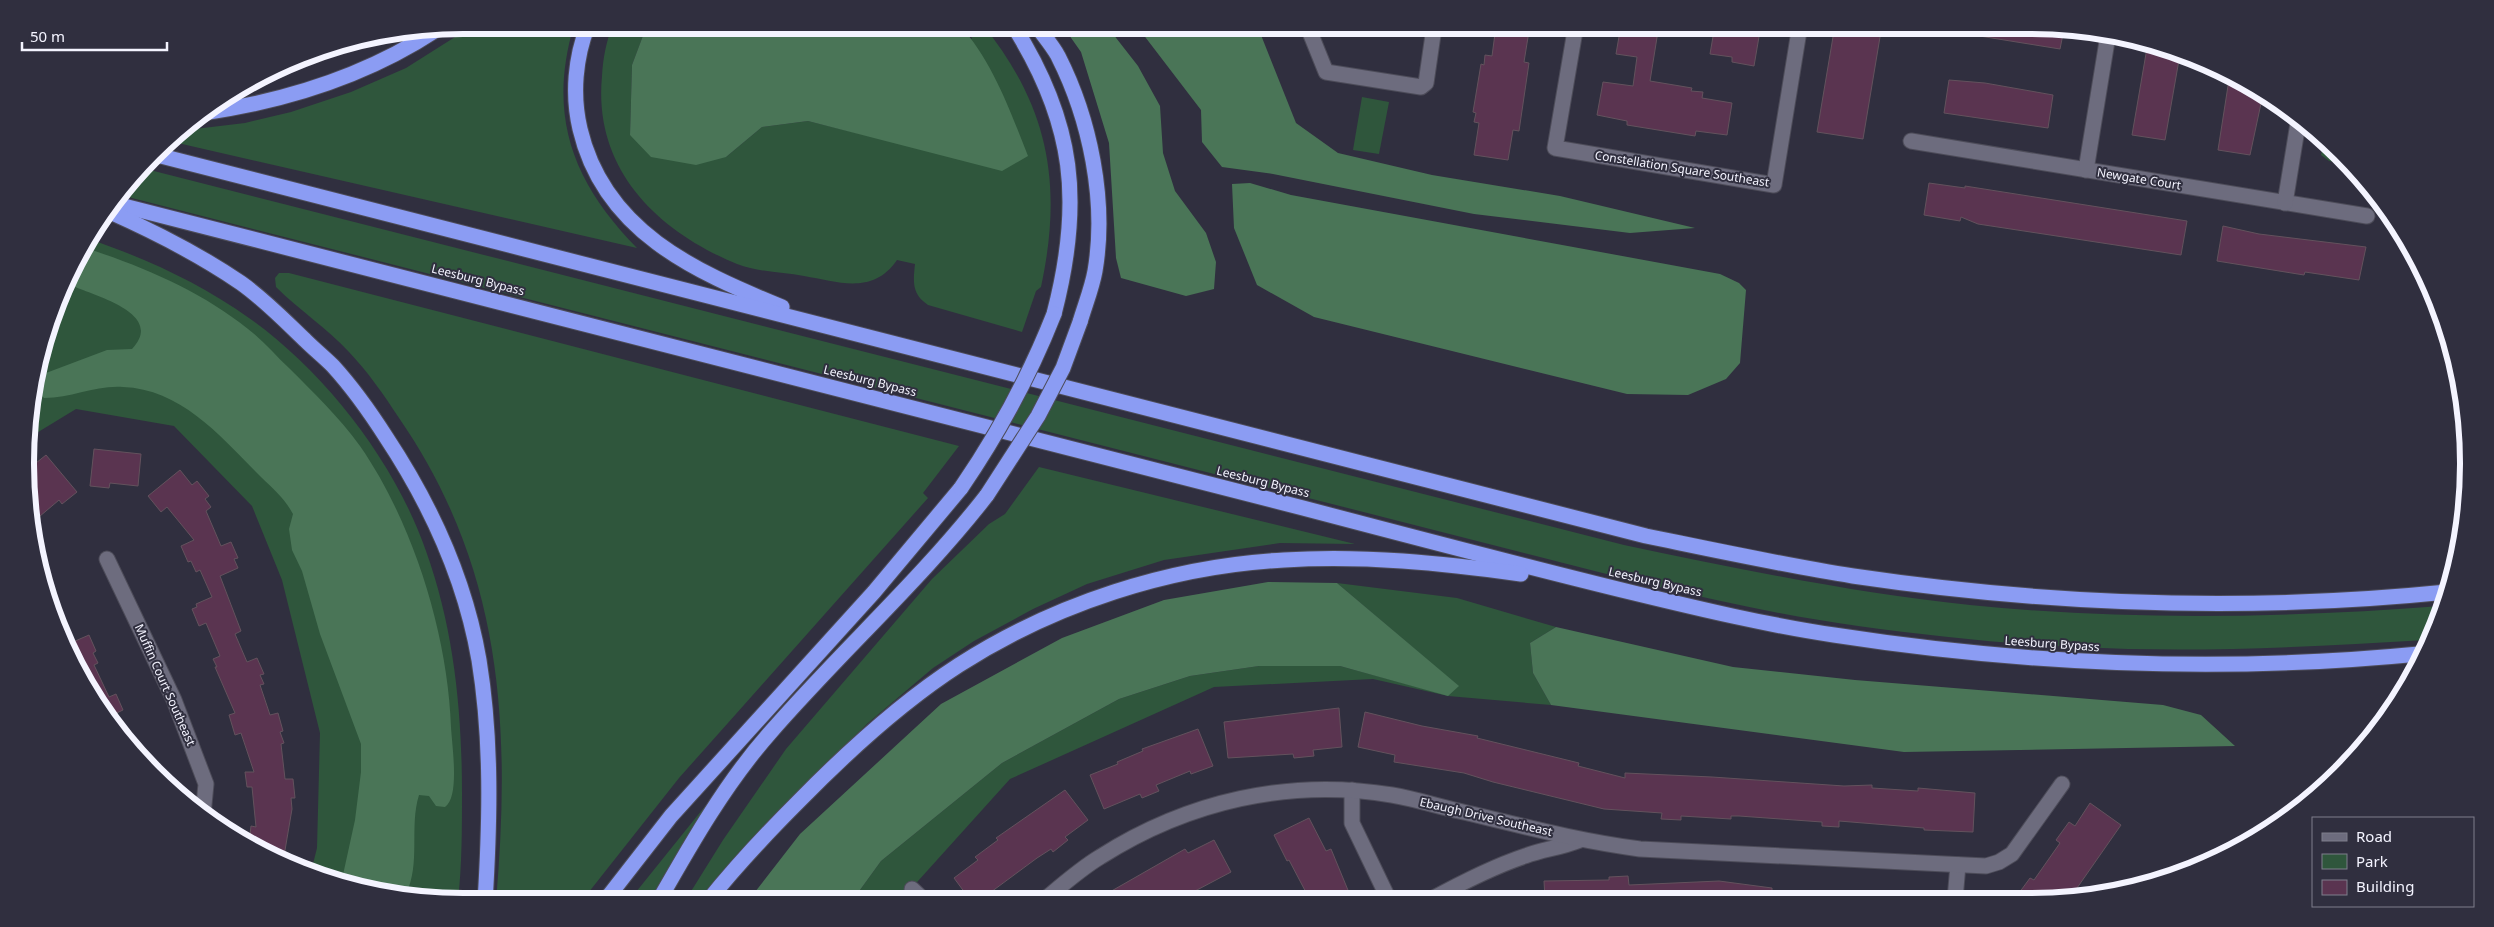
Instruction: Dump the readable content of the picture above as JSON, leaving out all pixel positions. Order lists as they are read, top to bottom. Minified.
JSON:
{"streets":{"highway":["Leesburg Bypass"],"street":["Constellation Square Southeast","Newgate Court","Muffin Court Southeast","Ebaugh Drive Southeast"]},"legend":["Road","Park","Building"],"scale_bar":"50 m"}
